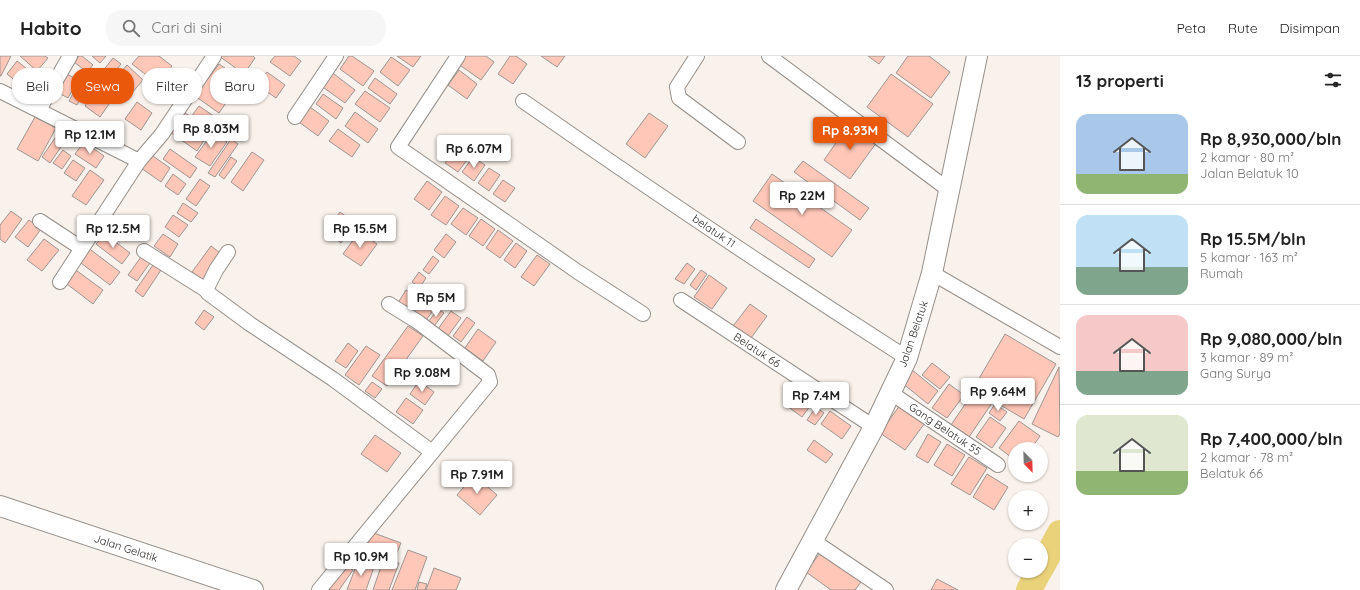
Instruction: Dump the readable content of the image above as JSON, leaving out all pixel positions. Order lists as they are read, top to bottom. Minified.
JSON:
{"streets":{"street":["belatuk 11","Jalan Belatuk","Belatuk 66","Gang Belatuk 55","Jalan Gelatik"]},"crossings":[["belatuk 11","Jalan Belatuk"],["Jalan Belatuk","Belatuk 66"],["Jalan Belatuk","Gang Belatuk 55"]],"north":"bottom right","page":{"header":"Habito","search":"Cari di sini","nav":["Peta","Rute","Disimpan"],"heading":"13 properti","chip":["Beli","Sewa","Filter","Baru"],"list":[{"name":"Rp 8,930,000/bln","note":"2 kamar · 80 m² · Jalan Belatuk 10"},{"name":"Rp 15.5M/bln","note":"5 kamar · 163 m² · Rumah"},{"name":"Rp 9,080,000/bln","note":"3 kamar · 89 m² · Gang Surya"},{"name":"Rp 7,400,000/bln","note":"2 kamar · 78 m² · Belatuk 66"}],"price":["Rp 8.03M","Rp 8.93M","Rp 12.1M","Rp 6.07M","Rp 22M","Rp 12.5M","Rp 15.5M","Rp 5M","Rp 9.08M","Rp 9.64M","Rp 7.4M","Rp 7.91M","Rp 10.9M"],"map_buttons":["+","−"]}}
